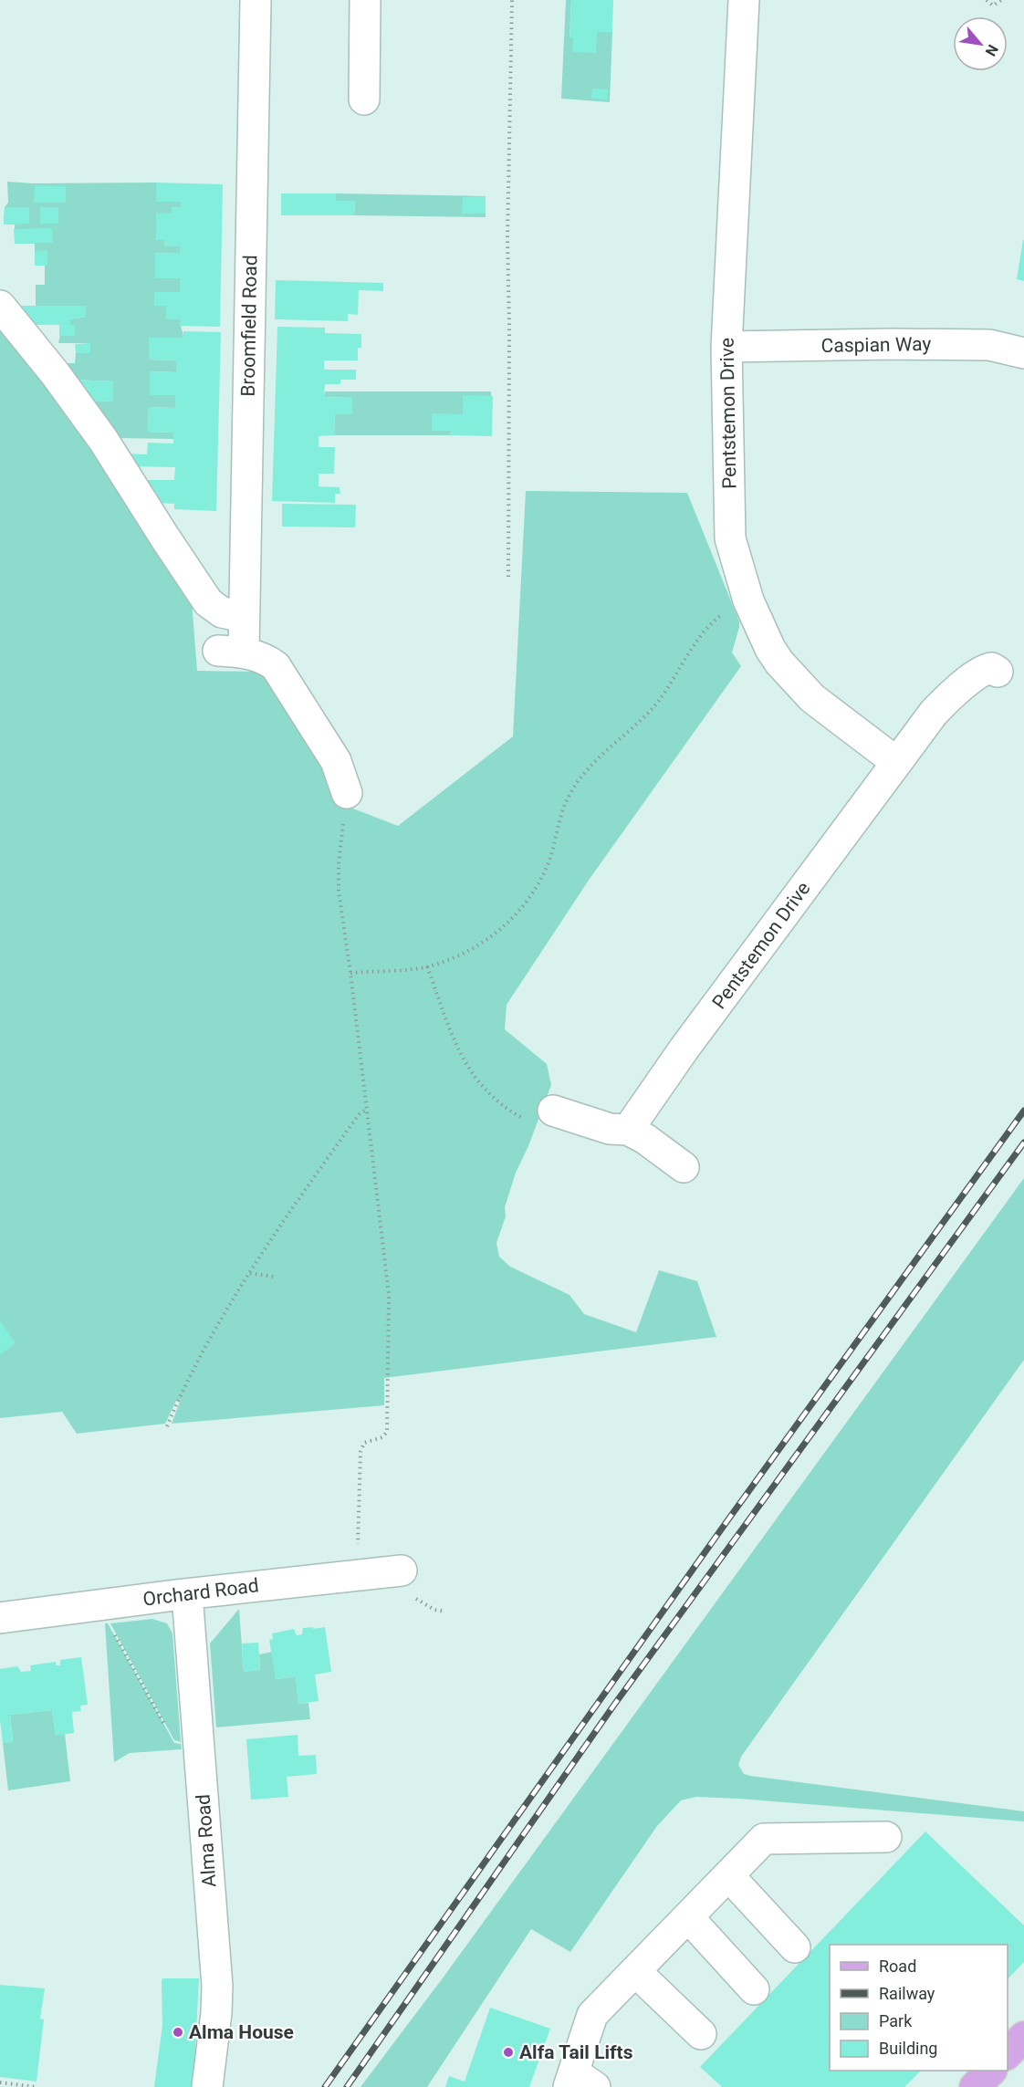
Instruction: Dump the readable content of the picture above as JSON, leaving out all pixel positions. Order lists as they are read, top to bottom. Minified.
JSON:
{"streets":{"street":["Broomfield Road","Caspian Way","Pentstemon Drive","Orchard Road","Alma Road"]},"crossings":[["Caspian Way","Pentstemon Drive"],["Orchard Road","Alma Road"]],"places":["Alma House","Alfa Tail Lifts"],"legend":["Road","Railway","Park","Building"],"north":"bottom right"}
